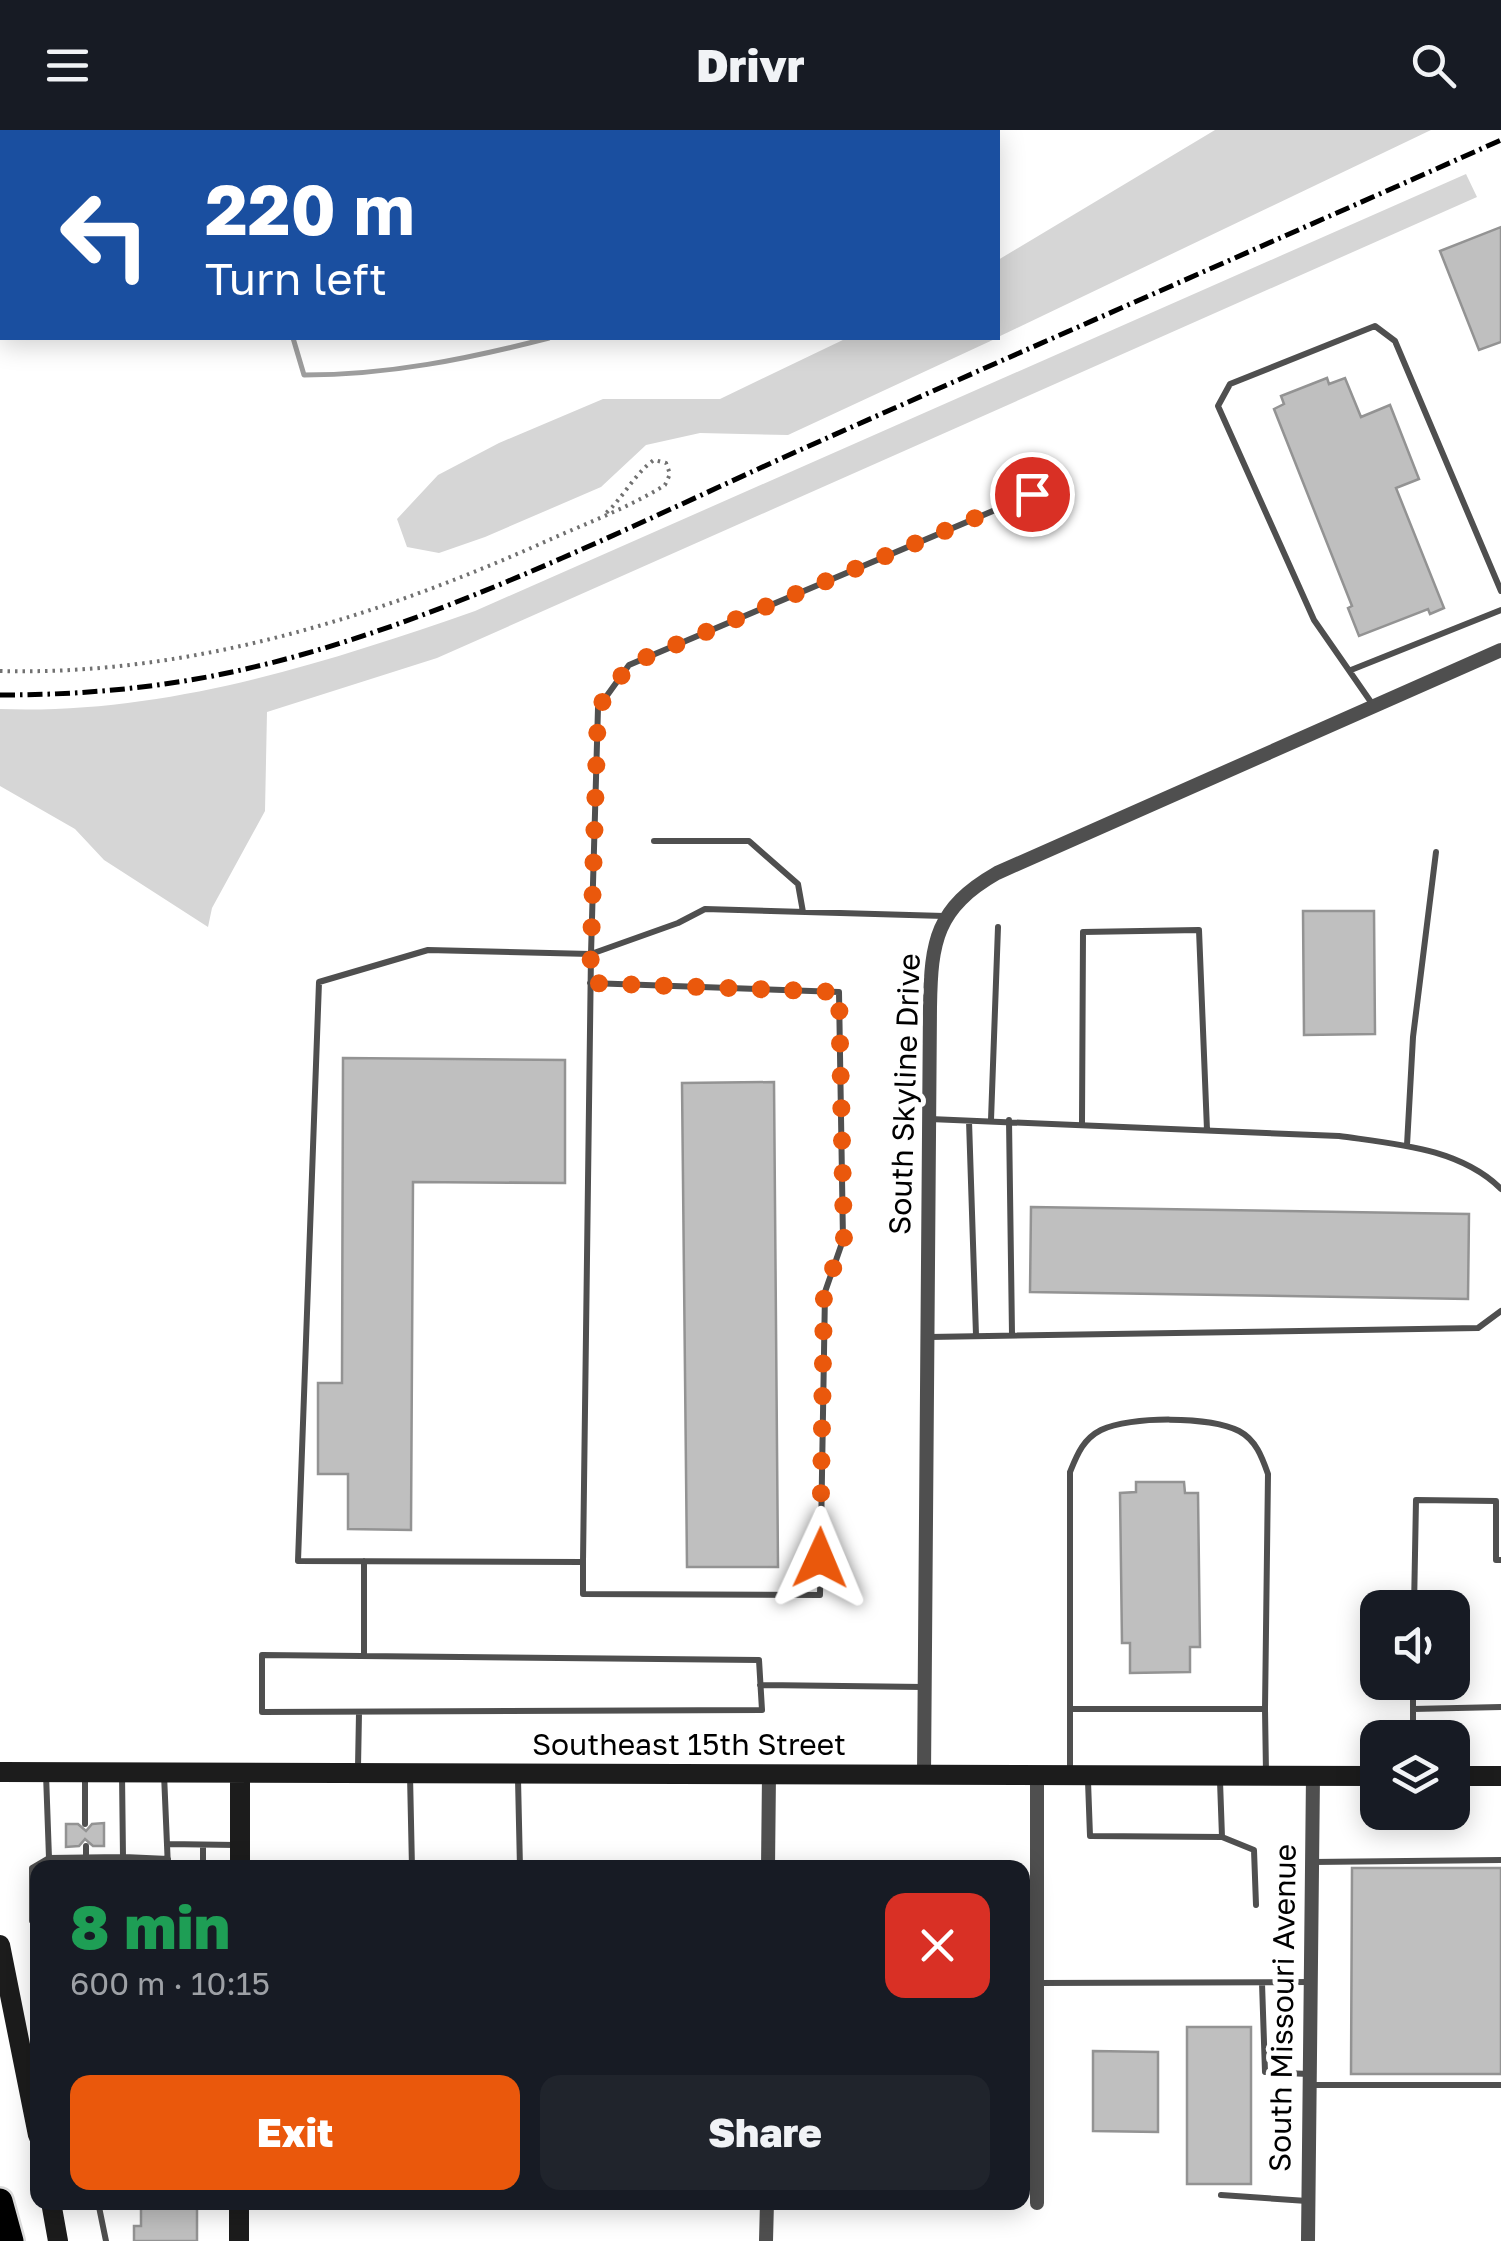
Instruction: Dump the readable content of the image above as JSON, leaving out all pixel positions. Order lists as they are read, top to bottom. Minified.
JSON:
{"streets":{"main road":["Southeast 15th Street"],"street":["South Skyline Drive","South Missouri Avenue"]},"crossings":[["South Skyline Drive","Southeast 15th Street"],["Southeast 15th Street","South Missouri Avenue"]],"page":{"header":"Drivr","turn":["220 m","Turn left"],"heading":["8 min","600 m · 10:15"],"buttons":["Exit","Share"]}}
